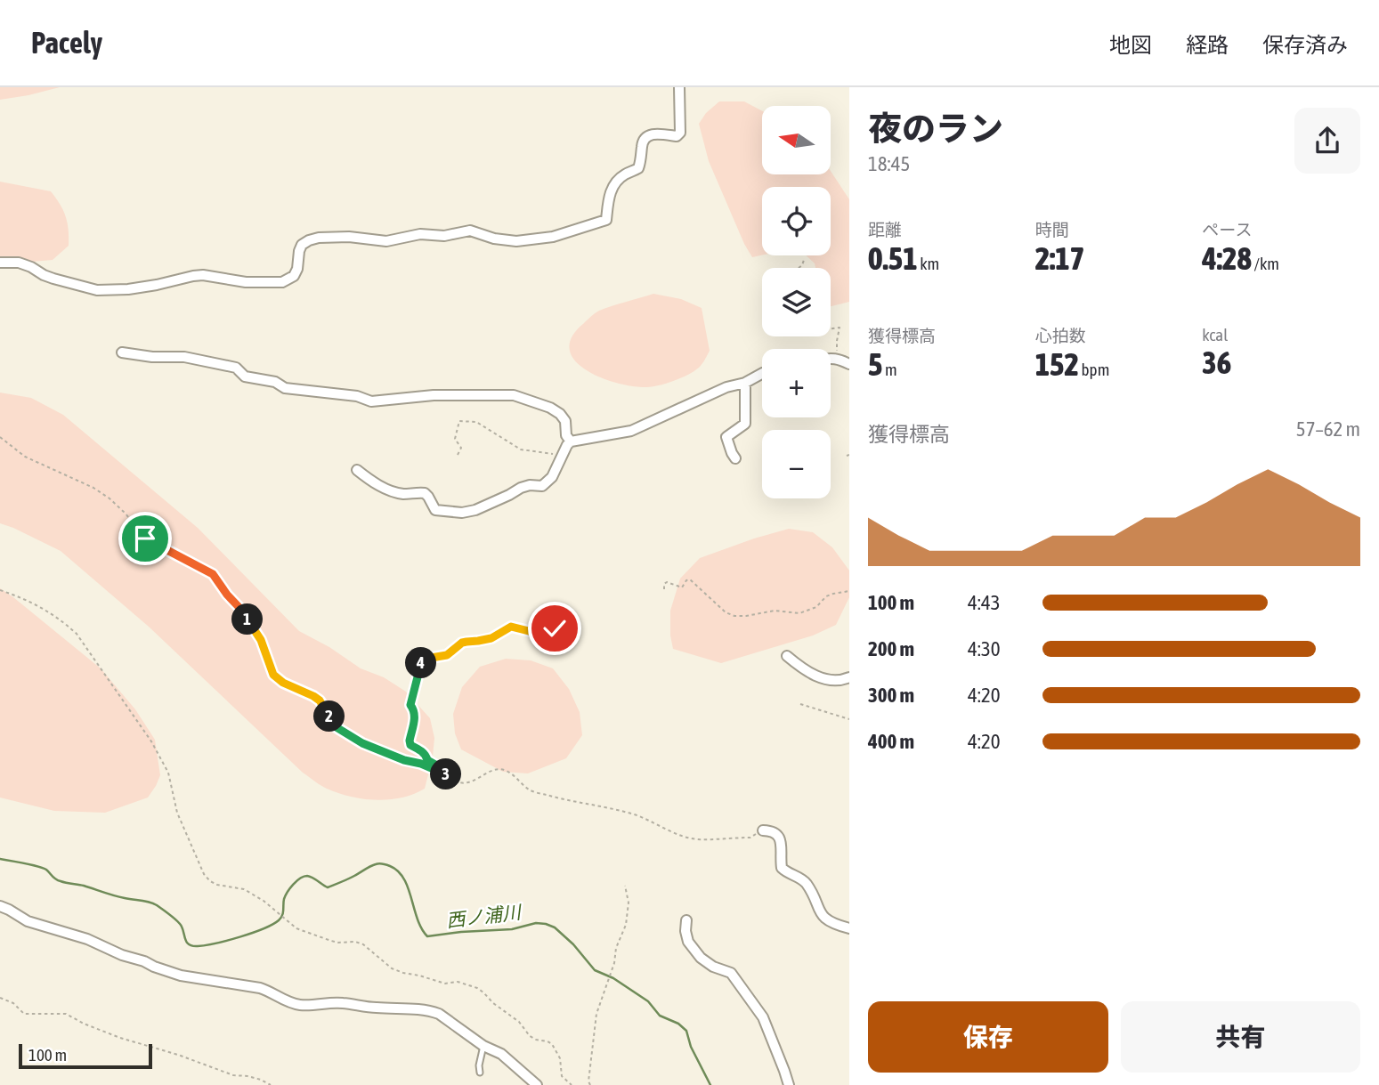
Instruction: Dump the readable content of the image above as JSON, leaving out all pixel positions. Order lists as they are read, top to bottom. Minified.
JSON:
{"water":["西ノ浦川"],"scale_bar":"100 m","north":"left","page":{"header":"Pacely","nav":["地図","経路","保存済み"],"heading":["夜のラン","18:45"],"map_buttons":["+","−"],"stats":[["距離","0.51 km"],["時間","2:17"],["ペース","4:28 /km"],["獲得標高","5 m"],["心拍数","152 bpm"],["kcal","36"]],"chart":["獲得標高","57–62 m"],"list":[{"name":"100 m","note":"4:43"},{"name":"200 m","note":"4:30"},{"name":"300 m","note":"4:20"},{"name":"400 m","note":"4:20"}],"pins":["1","4","2","3"],"buttons":["保存","共有"],"scale":"100 m"}}
